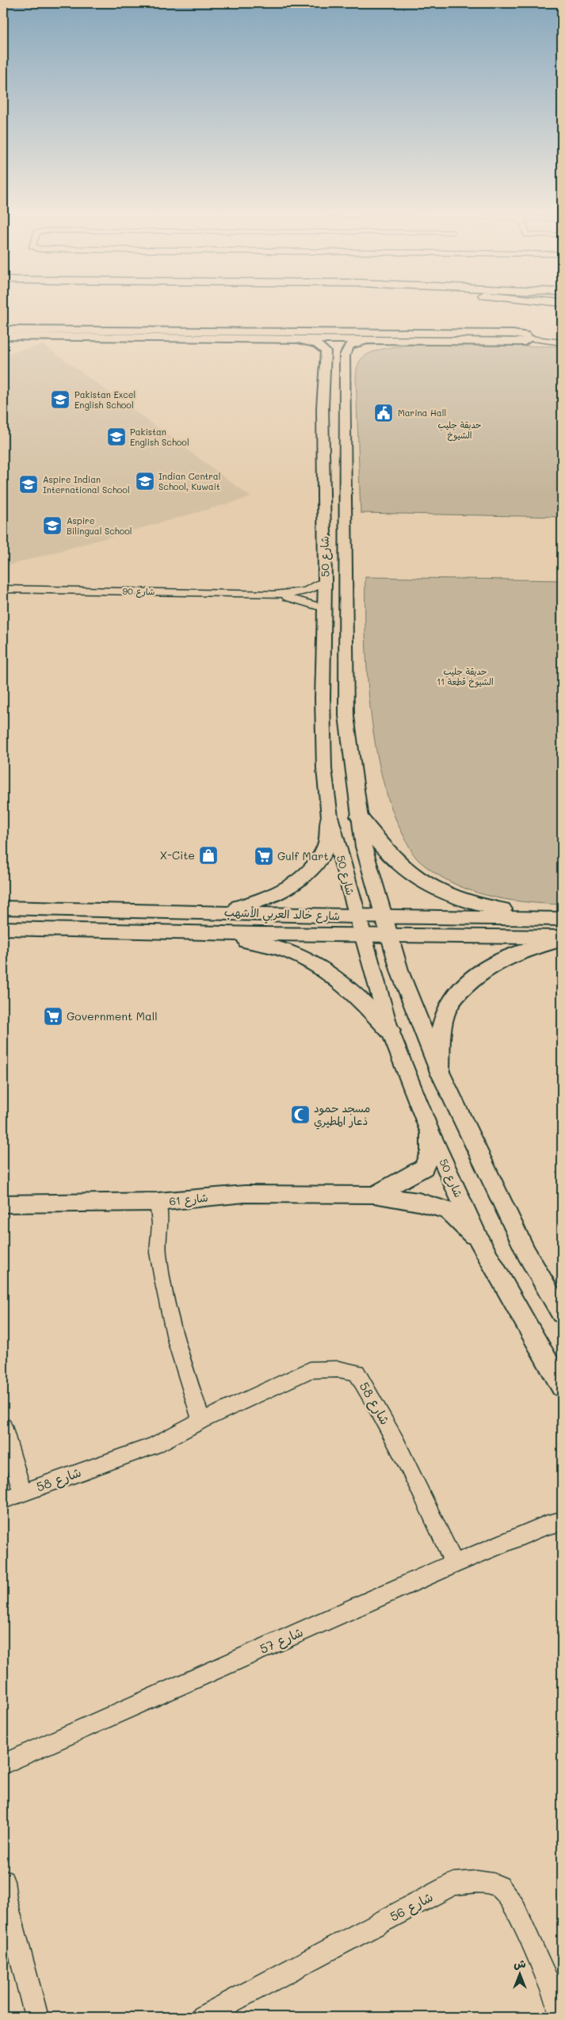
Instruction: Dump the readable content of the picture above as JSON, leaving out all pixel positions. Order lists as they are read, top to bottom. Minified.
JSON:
{"streets":{"main road":["شارع خالد العربي الأشهب"],"street":["شارع 50","شارع 90","شارع 61","شارع 58","شارع 57","شارع 56"]},"crossings":[["شارع 50","شارع 90"],["شارع 50","شارع خالد العربي الأشهب"],["شارع 50","شارع 61"],["شارع 58","شارع 57"]],"parks":["حديقة جليب الشيوخ","حديقة جليب الشيوخ قطعة 11"],"places":{"school or university":["Pakistan Excel English School","Pakistan English School","Indian Central School, Kuwait","Aspire Indian International School","Aspire Bilingual School"],"public building":["Marina Hall"],"shop":["X-Cite"],"supermarket":["Gulf Mart","Government Mall"],"mosque":["مسجد حمود ذعار المطيري"]},"north":"top"}
